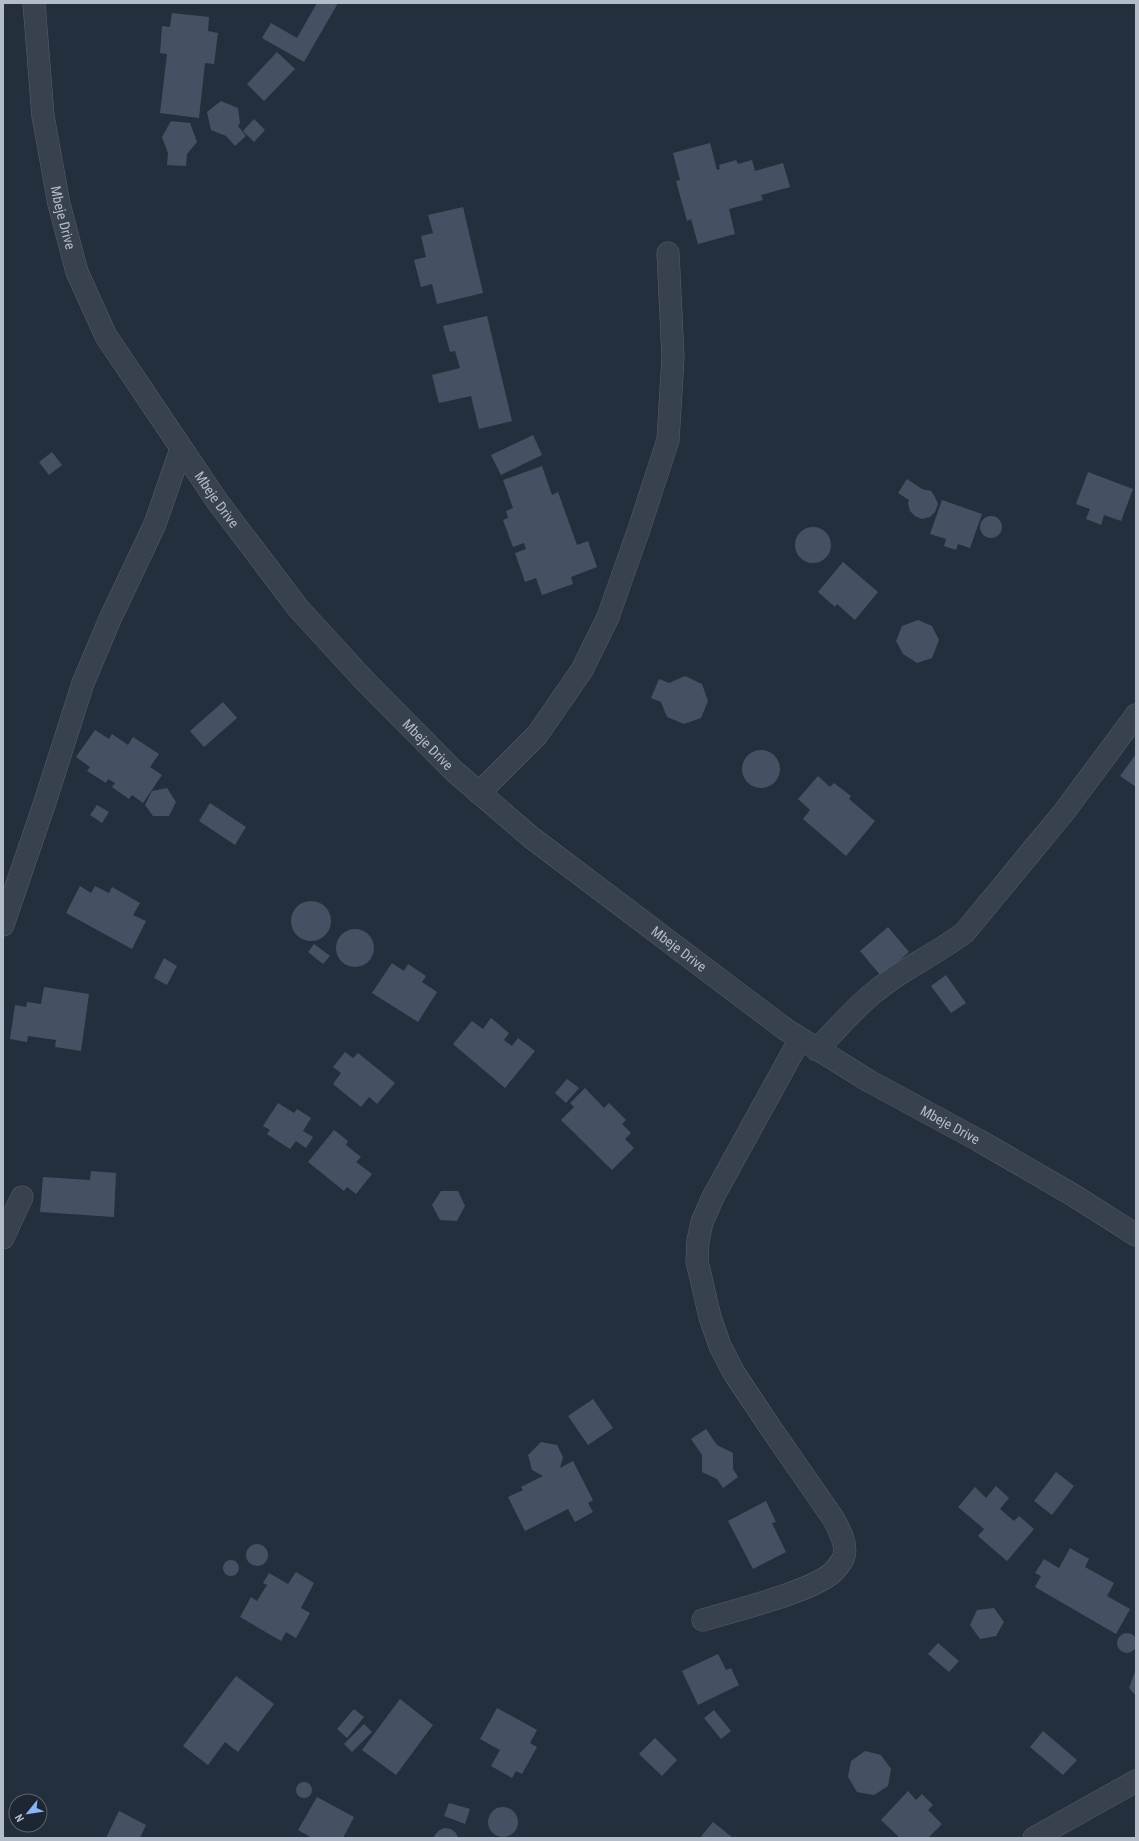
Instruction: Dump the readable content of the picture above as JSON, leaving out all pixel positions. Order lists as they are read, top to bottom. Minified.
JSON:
{"streets":{"street":["Mbeje Drive"]},"north":"bottom left"}
